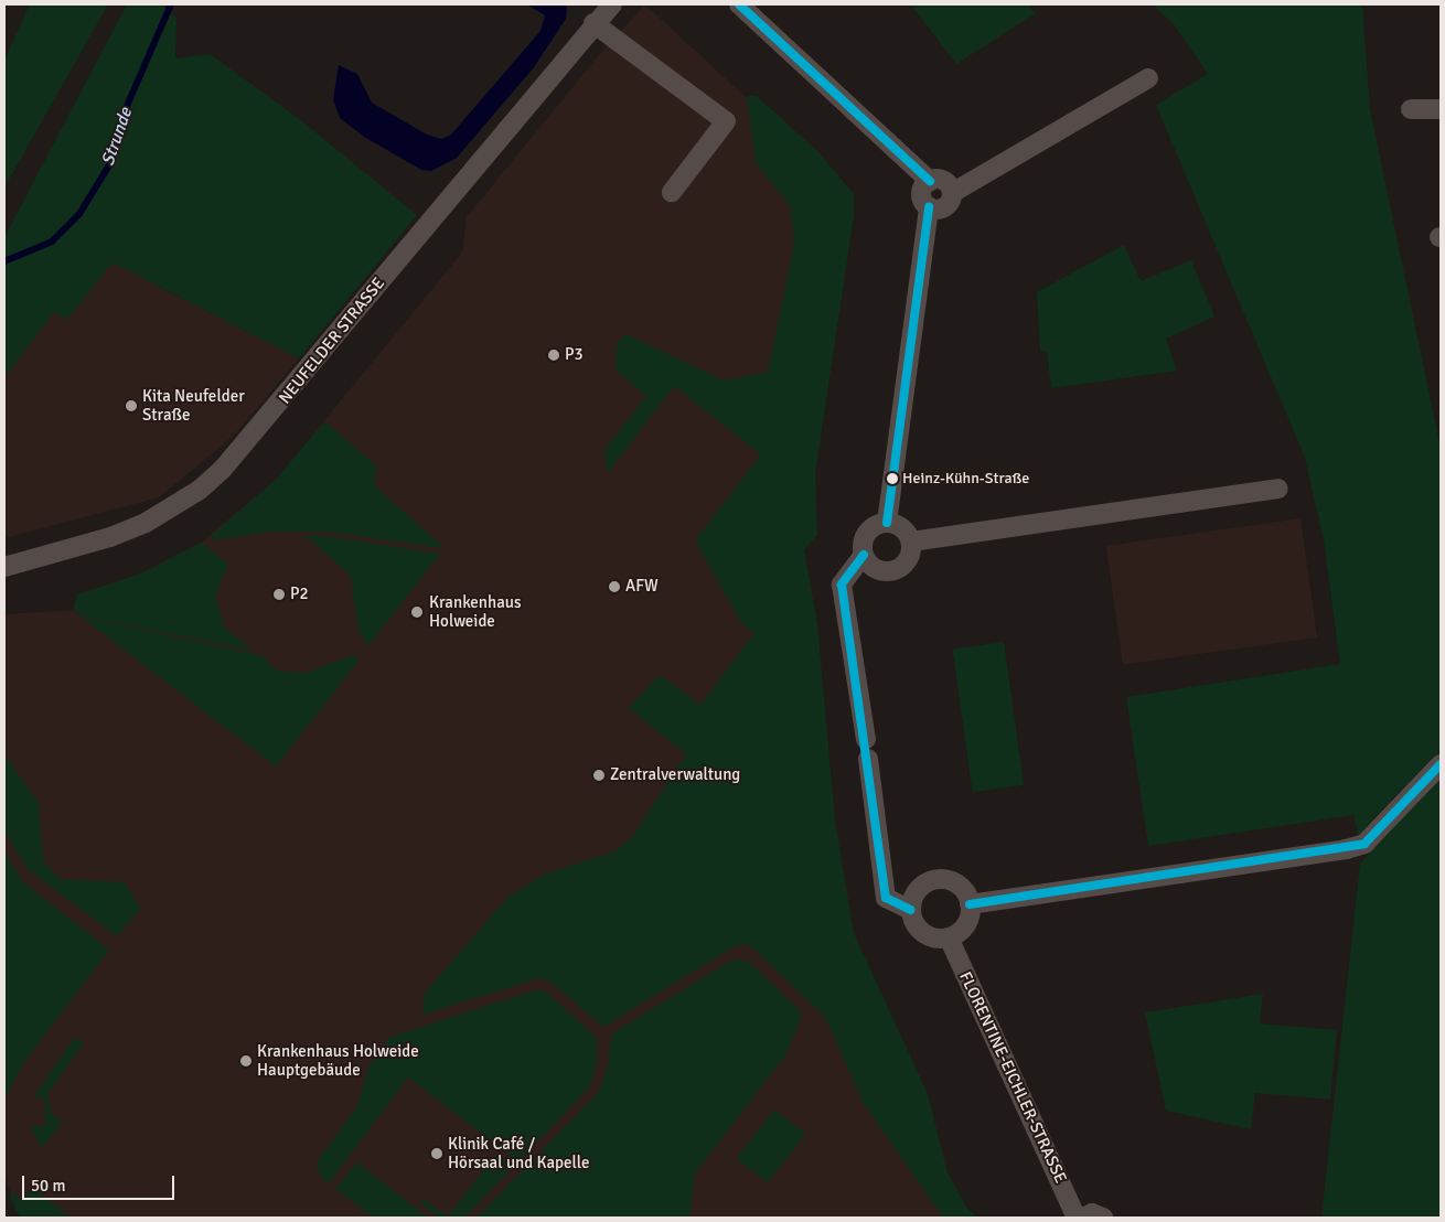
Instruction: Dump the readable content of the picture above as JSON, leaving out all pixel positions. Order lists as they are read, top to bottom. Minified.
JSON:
{"streets":{"street":["NEUFELDER STRASSE","FLORENTINE-EICHLER-STRASSE"]},"water":["Strunde"],"places":["P3","Kita Neufelder Straße","Heinz-Kühn-Straße","AFW","P2","Krankenhaus Holweide","Zentralverwaltung","Krankenhaus Holweide Hauptgebäude","Klinik Café / Hörsaal und Kapelle"],"scale_bar":"50 m"}
